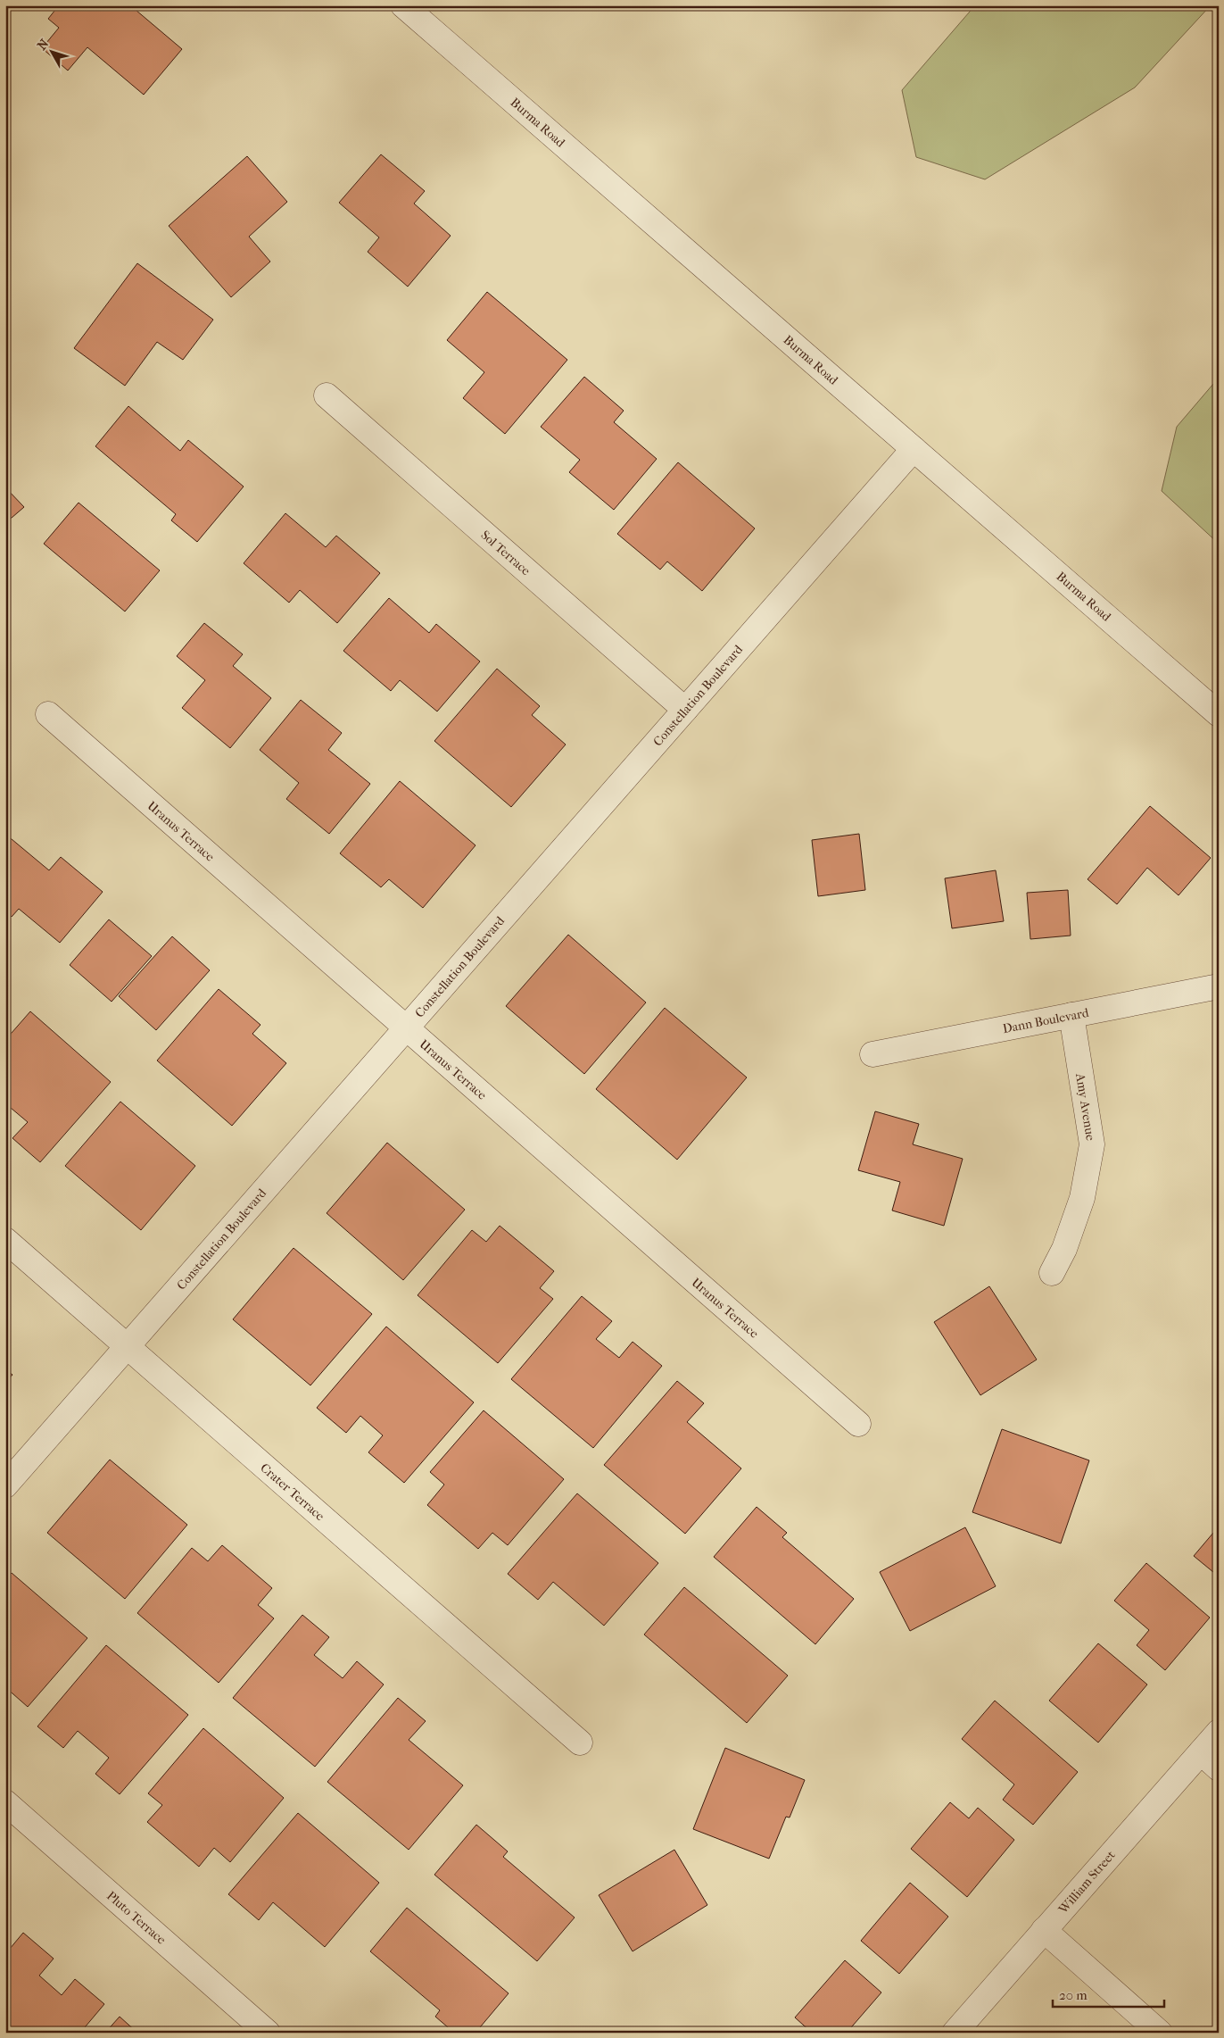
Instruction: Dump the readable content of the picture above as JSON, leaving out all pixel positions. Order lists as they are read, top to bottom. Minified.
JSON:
{"streets":{"street":["Burma Road","Sol Terrace","Constellation Boulevard","Uranus Terrace","Dann Boulevard","Amy Avenue","Crater Terrace","William Street","Pluto Terrace"]},"crossings":[["Burma Road","Constellation Boulevard"],["Sol Terrace","Constellation Boulevard"],["Constellation Boulevard","Uranus Terrace"],["Constellation Boulevard","Crater Terrace"],["Dann Boulevard","Amy Avenue"]],"scale_bar":"20 m","north":"top left"}
